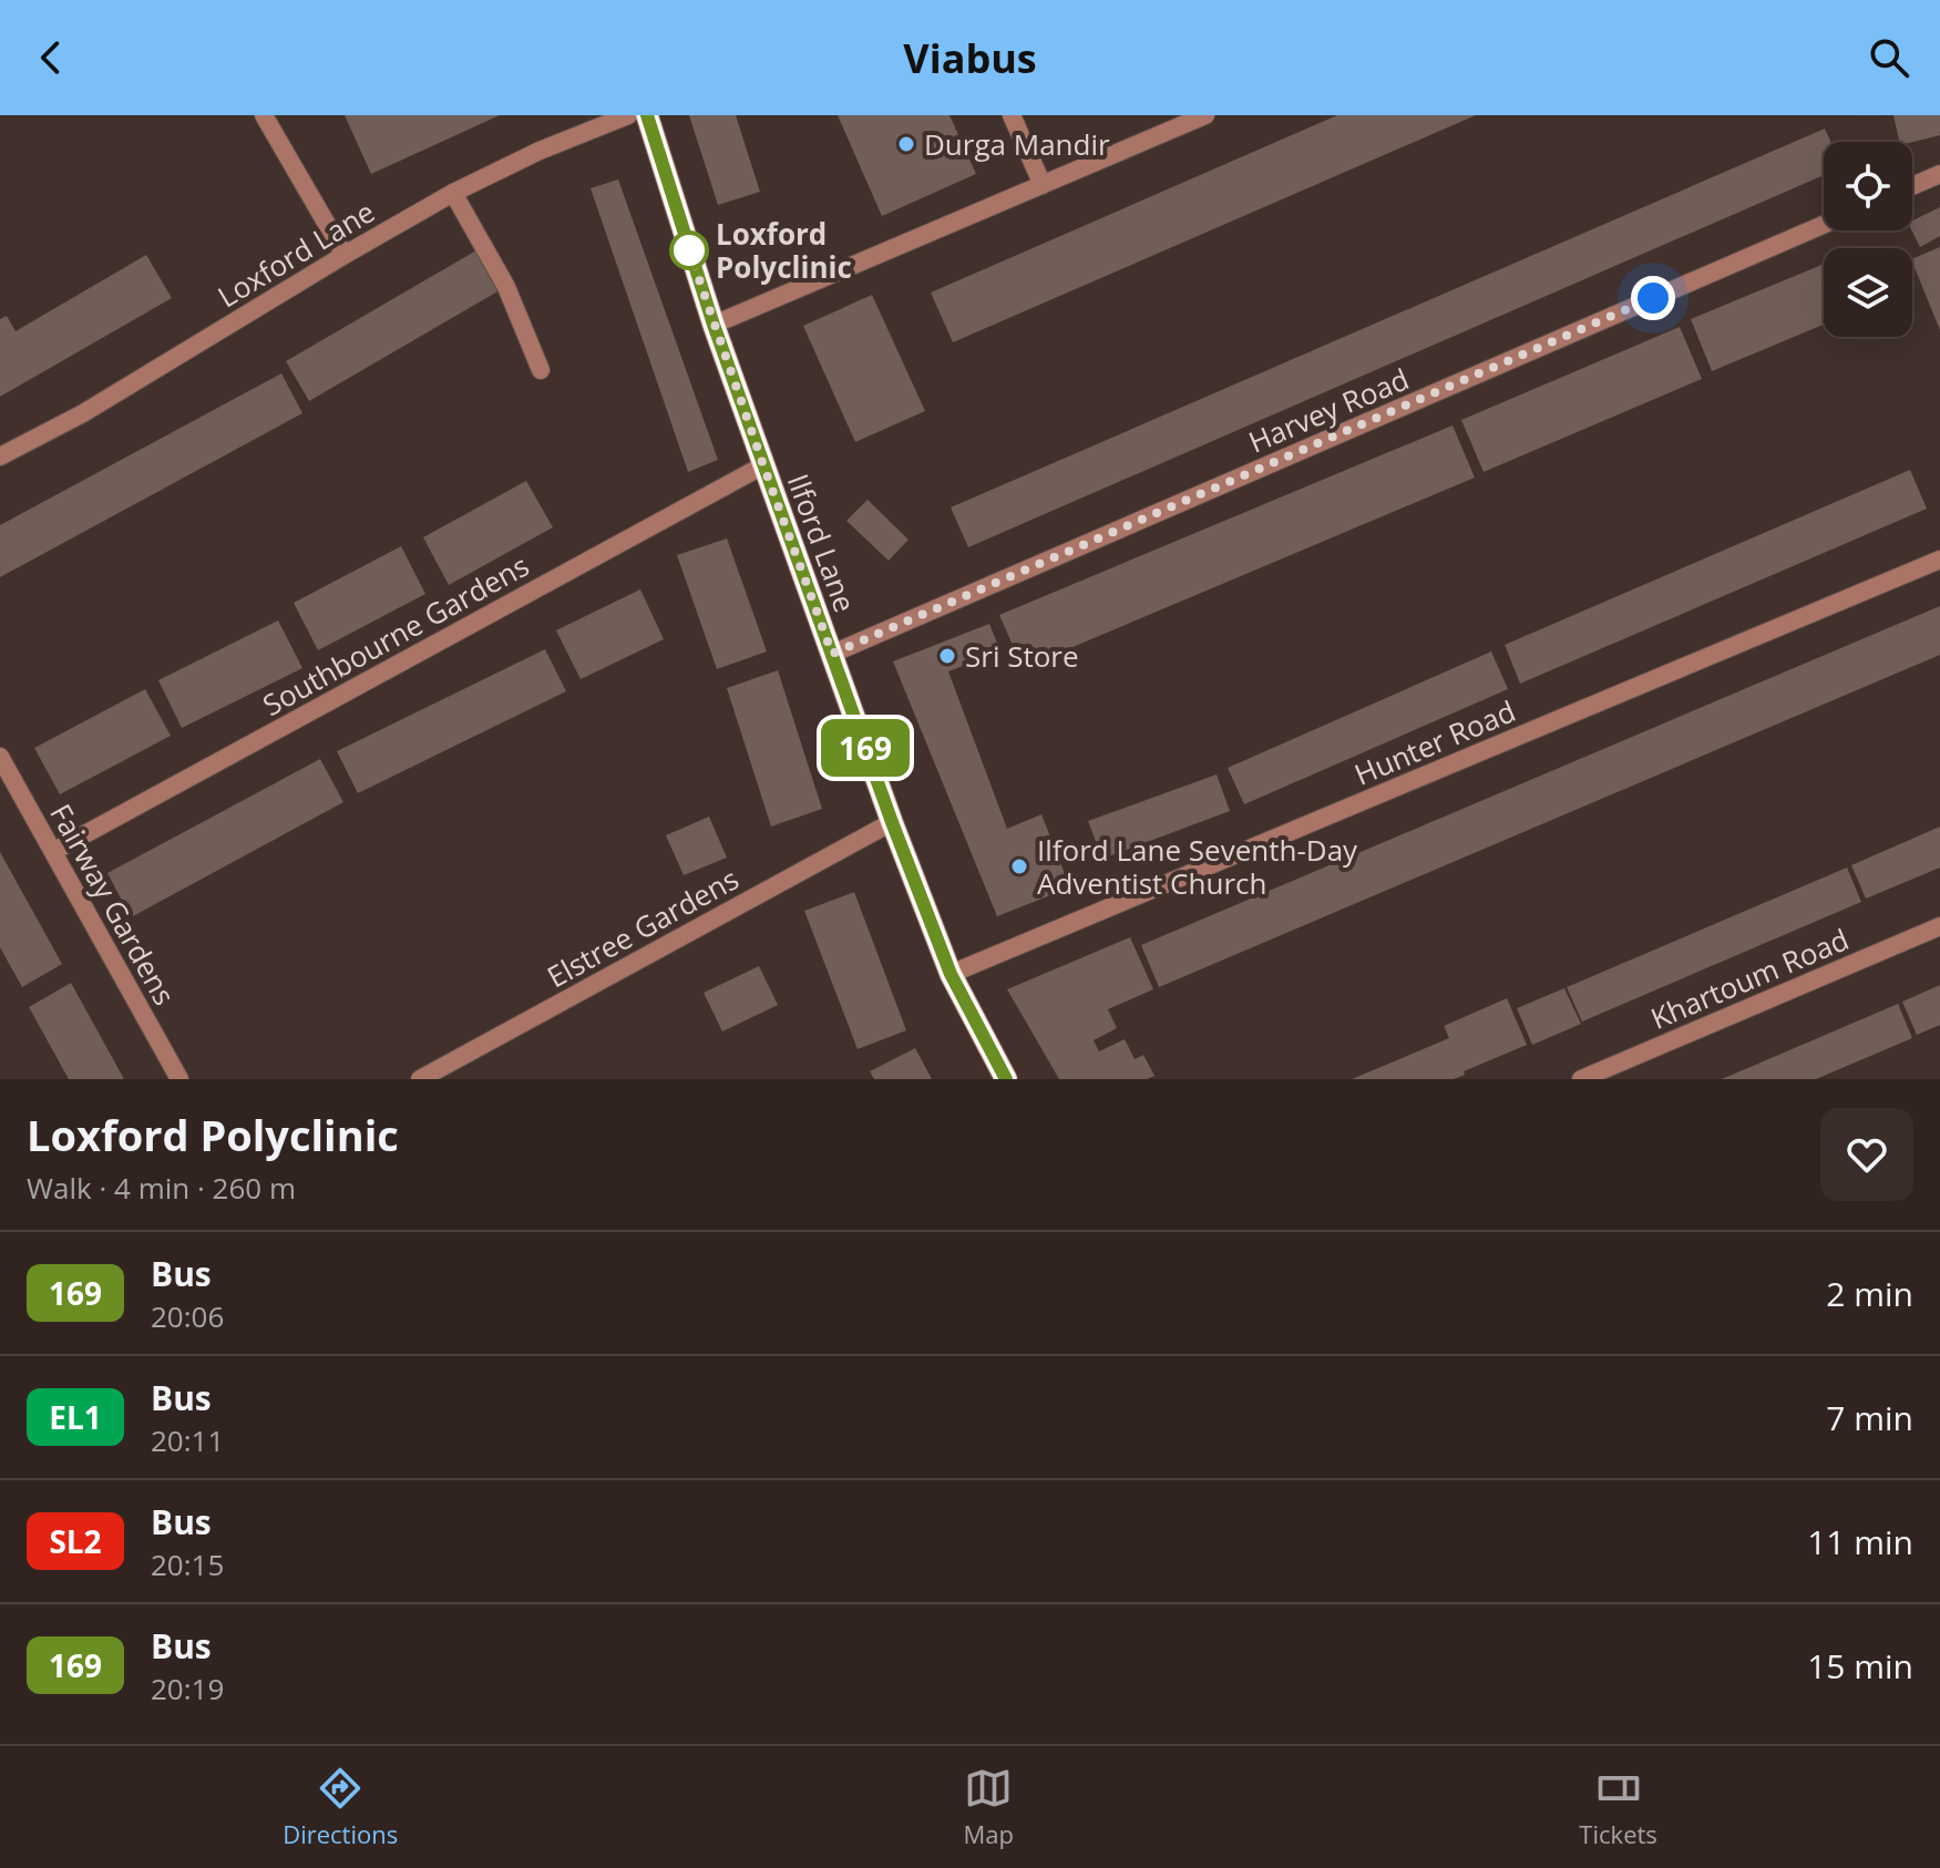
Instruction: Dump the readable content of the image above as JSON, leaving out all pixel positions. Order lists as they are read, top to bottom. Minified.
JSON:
{"streets":{"main road":["Ilford Lane"],"street":["Loxford Lane","Harvey Road","Southbourne Gardens","Hunter Road","Fairway Gardens","Elstree Gardens","Khartoum Road"]},"crossings":[["Harvey Road","Ilford Lane"],["Ilford Lane","Southbourne Gardens"],["Ilford Lane","Hunter Road"],["Ilford Lane","Elstree Gardens"],["Southbourne Gardens","Fairway Gardens"]],"places":["Durga Mandir","Loxford Polyclinic","Sri Store","Ilford Lane Seventh-Day Adventist Church"],"lines":["bus line 169"],"page":{"header":"Viabus","on_map":"169","heading":["Loxford Polyclinic","Walk · 4 min · 260 m"],"list":[{"mark":"169","name":"Bus","note":"20:06","value":"2 min"},{"mark":"EL1","name":"Bus","note":"20:11","value":"7 min"},{"mark":"SL2","name":"Bus","note":"20:15","value":"11 min"},{"mark":"169","name":"Bus","note":"20:19","value":"15 min"}],"tabs":["Directions","Map","Tickets"]}}
